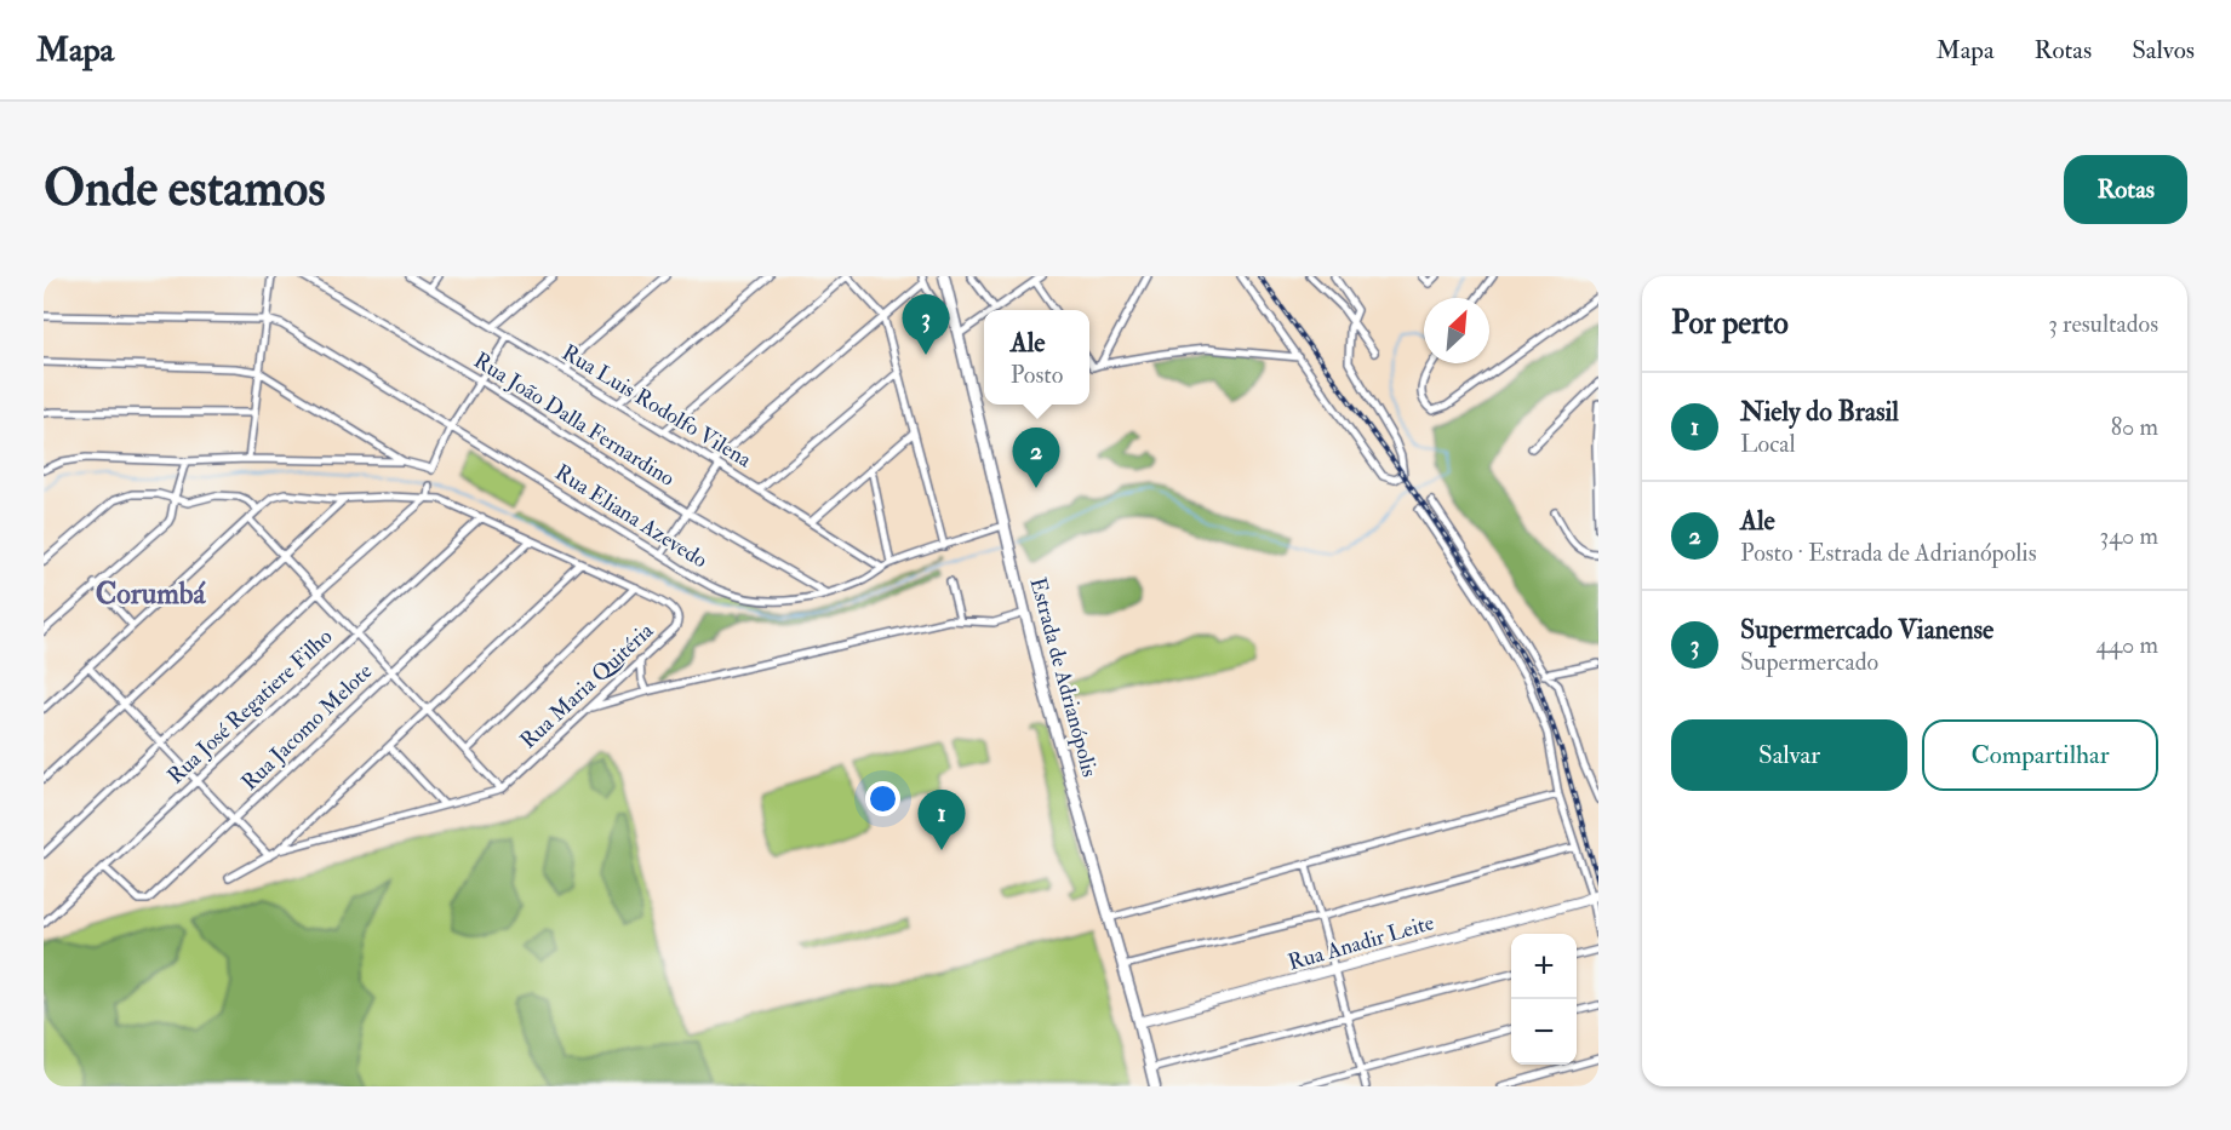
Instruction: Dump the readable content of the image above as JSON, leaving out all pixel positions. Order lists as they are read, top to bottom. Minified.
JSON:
{"streets":{"main road":["Estrada de Adrianópolis","Rua Anadir Leite"],"street":["Rua Luis Rodolfo Vilena","Rua João Dalla Fernardino","Rua Eliana Azevedo","Rua Maria Quitéria","Rua José Regatiere Filho","Rua Jacomo Melote"]},"crossings":[["Rua Luis Rodolfo Vilena","Rua Eliana Azevedo"],["Rua João Dalla Fernardino","Rua Eliana Azevedo"],["Rua Eliana Azevedo","Estrada de Adrianópolis"],["Estrada de Adrianópolis","Rua Anadir Leite"],["Rua Maria Quitéria","Rua José Regatiere Filho"],["Rua Maria Quitéria","Rua Jacomo Melote"],["Rua José Regatiere Filho","Rua Jacomo Melote"]],"districts":["Corumbá"],"north":"top right","page":{"header":"Mapa","nav":["Mapa","Rotas","Salvos"],"buttons":["Rotas",["Salvar","Compartilhar"]],"title":"Onde estamos","heading":["Por perto","3 resultados"],"pins":["3","2","1"],"popup":["Ale","Posto"],"list":[{"mark":"1","name":"Niely do Brasil","note":"Local","value":"80 m"},{"mark":"2","name":"Ale","note":"Posto · Estrada de Adrianópolis","value":"340 m"},{"mark":"3","name":"Supermercado Vianense","note":"Supermercado","value":"440 m"}],"map_buttons":["+","−"]}}
